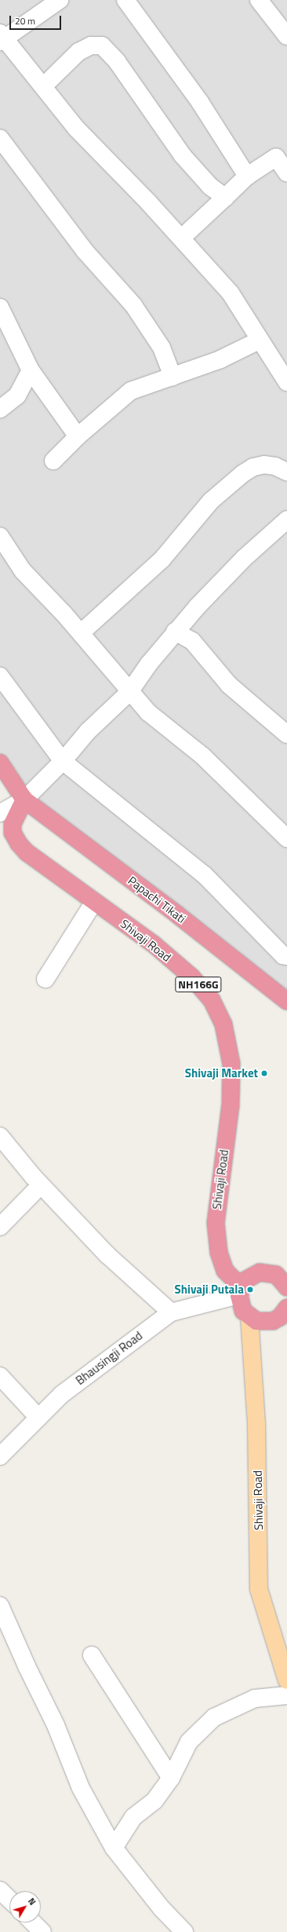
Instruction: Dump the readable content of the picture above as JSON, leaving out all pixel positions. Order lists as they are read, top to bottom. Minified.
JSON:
{"streets":{"highway":["Papachi Tikati","Shivaji Road","NH166G"],"street":["Bhausingji Road"]},"crossings":[["Papachi Tikati","Shivaji Road"],["Shivaji Road","Bhausingji Road"]],"places":["Shivaji Market","Shivaji Putala"],"scale_bar":"20 m","north":"top right"}
